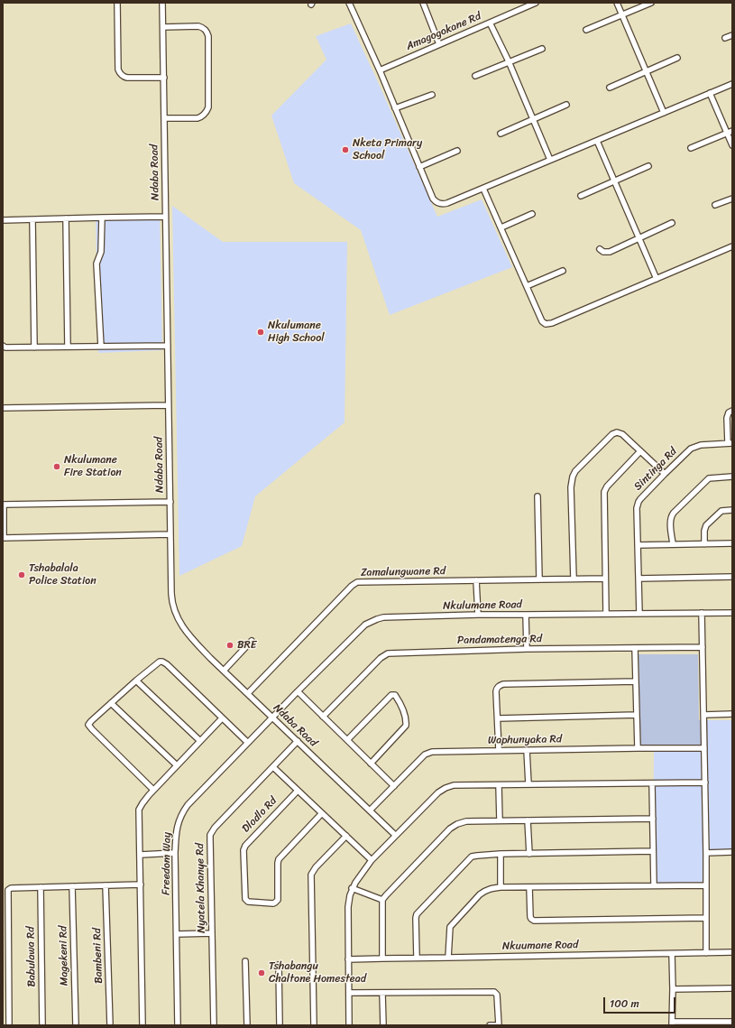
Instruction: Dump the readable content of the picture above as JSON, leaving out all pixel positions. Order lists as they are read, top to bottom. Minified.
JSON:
{"streets":{"street":["Amagogokane Rd","Ndaba Road","Sintinga Rd","Zamalungwane Rd","Nkulumane Road","Pandamatenga Rd","Waphunyaka Rd","Dlodlo Rd","Freedom Way","Nyatela Khanye Rd","Nkuumane Road","Magekeni Rd","Bambeni Rd","Babulawa Rd"]},"crossings":[["Ndaba Road","Zamalungwane Rd"],["Ndaba Road","Nkulumane Road"],["Ndaba Road","Waphunyaka Rd"],["Ndaba Road","Freedom Way"],["Ndaba Road","Nyatela Khanye Rd"],["Sintinga Rd","Nkulumane Road"],["Nkulumane Road","Freedom Way"]],"places":["Nketa Primary School","Nkulumane High School","Nkulumane Fire Station","Tshabalala Police Station","BRE","Tshabangu Chaltone Homestead"],"scale_bar":"100 m"}
